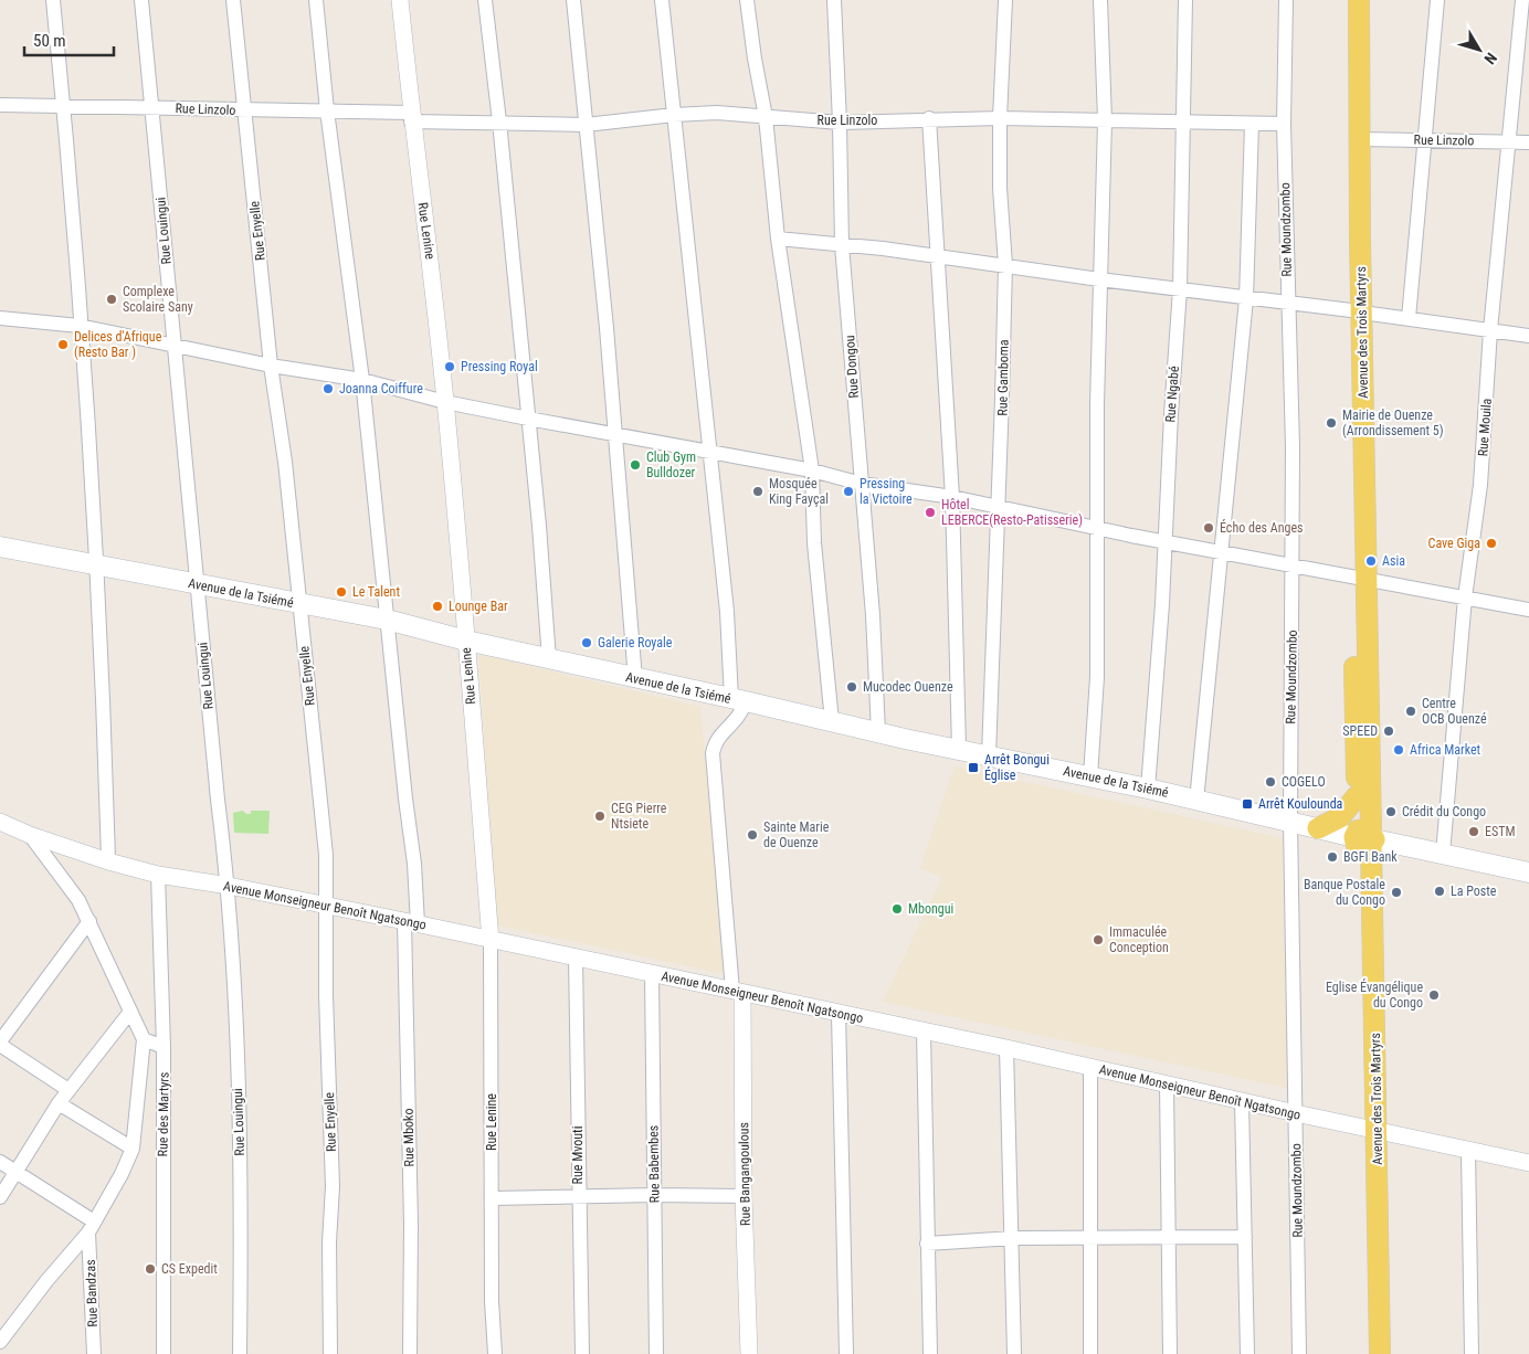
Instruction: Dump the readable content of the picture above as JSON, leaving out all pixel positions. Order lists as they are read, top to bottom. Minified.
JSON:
{"streets":{"main road":["Avenue des Trois Martyrs","Avenue de la Tsiémé"],"street":["Rue Linzolo","Rue Moundzombo","Rue Louingui","Rue Enyelle","Rue Lenine","Rue Dongou","Rue Gamboma","Rue Ngabé","Rue Mouila","Avenue Monseigneur Benoît Ngatsongo","Rue des Martyrs","Rue Mboko","Rue Mvouti","Rue Babembes","Rue Bangangoulous","Rue Bandzas"]},"crossings":[["Rue Linzolo","Rue Moundzombo"],["Rue Linzolo","Rue Louingui"],["Rue Linzolo","Rue Enyelle"],["Rue Linzolo","Rue Lenine"],["Rue Linzolo","Avenue des Trois Martyrs"],["Rue Linzolo","Rue Dongou"],["Rue Linzolo","Rue Gamboma"],["Rue Linzolo","Rue Ngabé"],["Rue Linzolo","Rue Mouila"],["Rue Linzolo","Rue Mboko"],["Rue Moundzombo","Avenue de la Tsiémé"],["Rue Moundzombo","Avenue Monseigneur Benoît Ngatsongo"],["Rue Louingui","Avenue de la Tsiémé"],["Rue Louingui","Avenue Monseigneur Benoît Ngatsongo"],["Rue Enyelle","Avenue de la Tsiémé"],["Rue Enyelle","Avenue Monseigneur Benoît Ngatsongo"],["Rue Lenine","Avenue de la Tsiémé"],["Rue Lenine","Avenue Monseigneur Benoît Ngatsongo"],["Avenue des Trois Martyrs","Avenue de la Tsiémé"],["Avenue des Trois Martyrs","Avenue Monseigneur Benoît Ngatsongo"],["Rue Dongou","Avenue de la Tsiémé"],["Rue Gamboma","Avenue de la Tsiémé"],["Rue Ngabé","Avenue de la Tsiémé"],["Rue Mouila","Avenue de la Tsiémé"],["Avenue de la Tsiémé","Rue Mboko"],["Avenue Monseigneur Benoît Ngatsongo","Rue des Martyrs"],["Avenue Monseigneur Benoît Ngatsongo","Rue Mboko"],["Avenue Monseigneur Benoît Ngatsongo","Rue Mvouti"],["Avenue Monseigneur Benoît Ngatsongo","Rue Babembes"],["Avenue Monseigneur Benoît Ngatsongo","Rue Bangangoulous"]],"places":{"other":["Complexe Scolaire Sany","Delices d'Afrique (Resto Bar )","Pressing Royal","Joanna Coiffure","Mairie de Ouenze (Arrondissement 5)","Club Gym Bulldozer","Mosquée King Fayçal","Pressing la Victoire","Hôtel LEBERCE(Resto-Patisserie)","Écho des Anges","Cave Giga","Asia","Le Talent","Lounge Bar","Galerie Royale","Mucodec Ouenze","Centre OCB Ouenzé","SPEED","Africa Market","COGELO","Crédit du Congo","CEG Pierre Ntsiete","ESTM","Sainte Marie de Ouenze","BGFI Bank","La Poste","Banque Postale du Congo","Mbongui","Immaculée Conception","Eglise Évangélique du Congo","CS Expedit"],"transit":["Arrêt Bongui Église","Arrêt Koulounda"]},"scale_bar":"50 m","north":"bottom right"}
